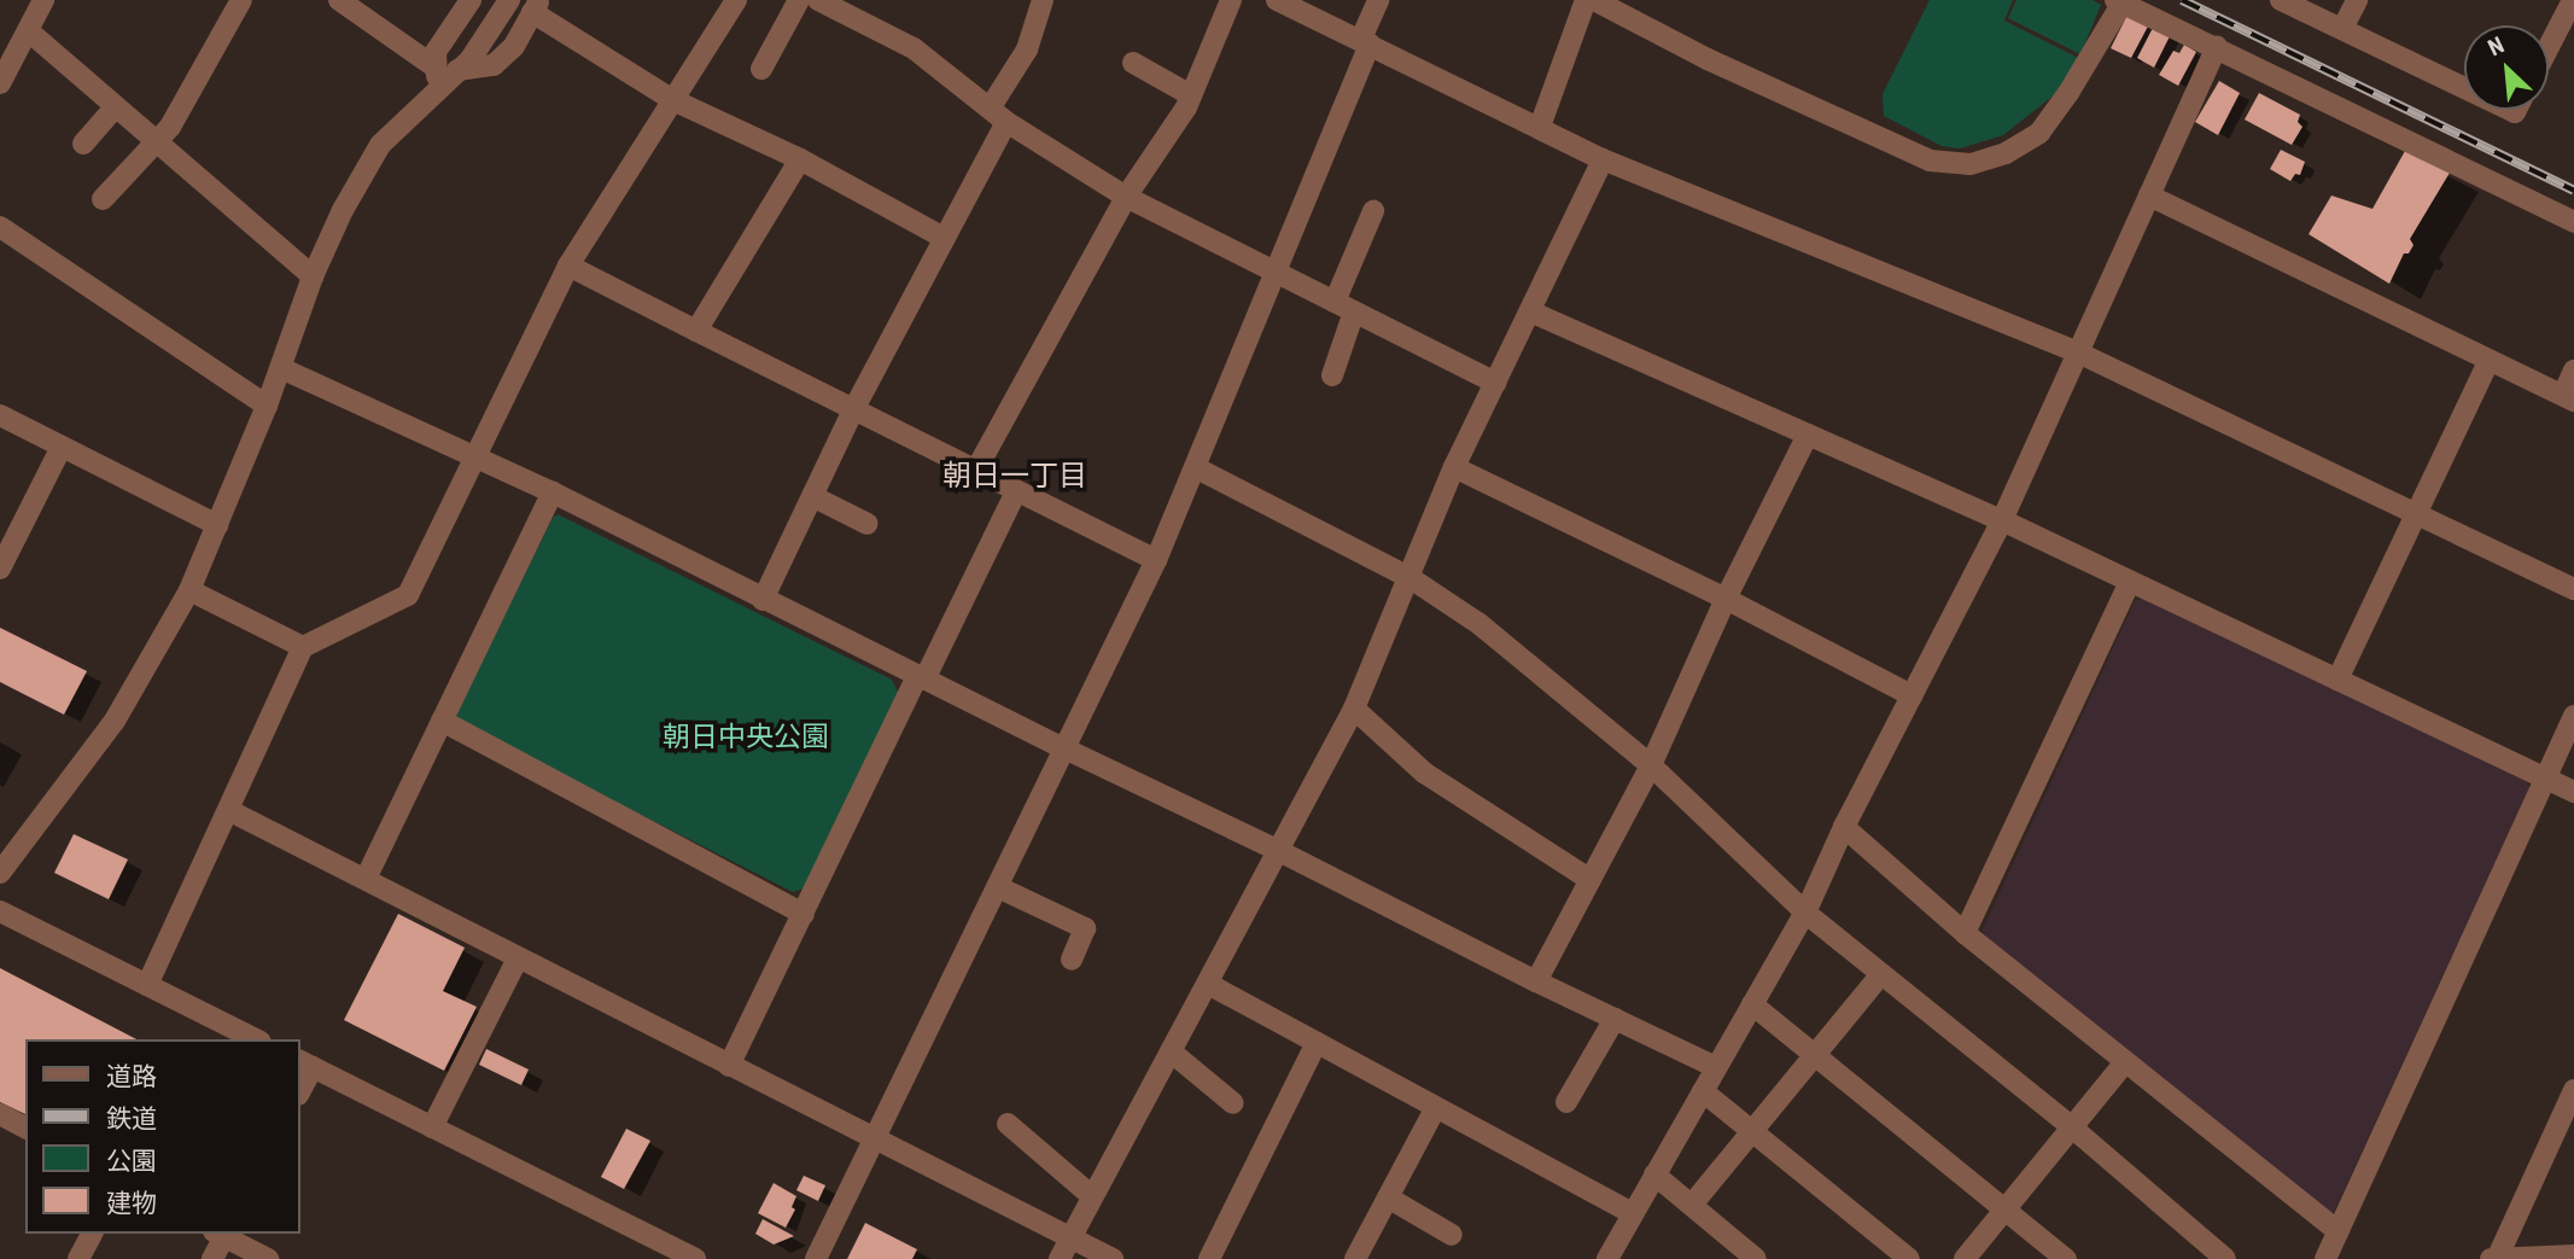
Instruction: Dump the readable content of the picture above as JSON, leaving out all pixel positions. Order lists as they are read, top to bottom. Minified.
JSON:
{"districts":["朝日一丁目"],"parks":["朝日中央公園"],"legend":["道路","鉄道","公園","建物"],"north":"top left"}
